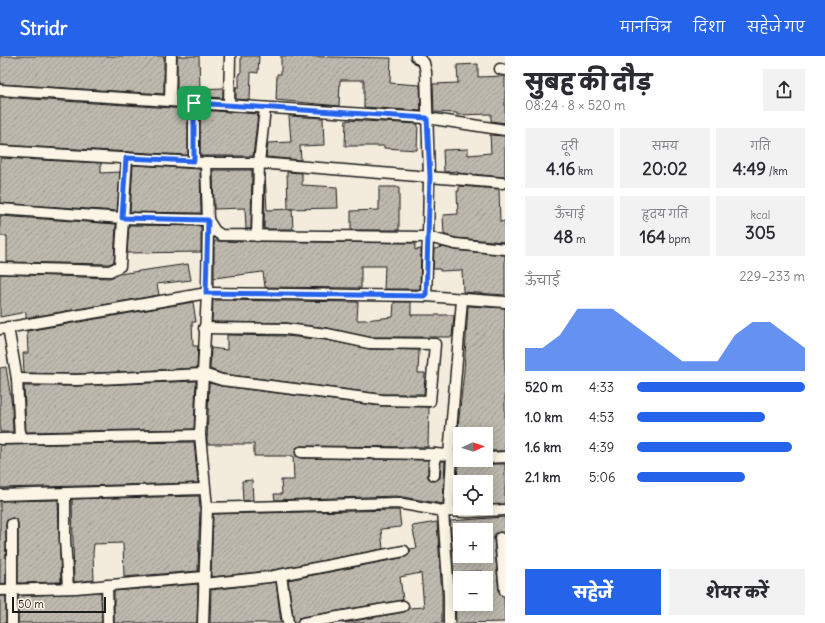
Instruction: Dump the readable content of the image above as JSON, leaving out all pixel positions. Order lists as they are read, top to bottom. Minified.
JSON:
{"scale_bar":"50 m","north":"right","page":{"header":"Stridr","nav":["मानचित्र","दिशा","सहेजे गए"],"heading":["सुबह की दौड़","08:24 · 8 × 520 m"],"stats":[["दूरी","4.16 km"],["समय","20:02"],["गति","4:49 /km"],["ऊँचाई","48 m"],["हृदय गति","164 bpm"],["kcal","305"]],"chart":["ऊँचाई","229–233 m"],"list":[{"name":"520 m","note":"4:33"},{"name":"1.0 km","note":"4:53"},{"name":"1.6 km","note":"4:39"},{"name":"2.1 km","note":"5:06"}],"map_buttons":["+","−"],"buttons":["सहेजें","शेयर करें"],"scale":"50 m"}}
